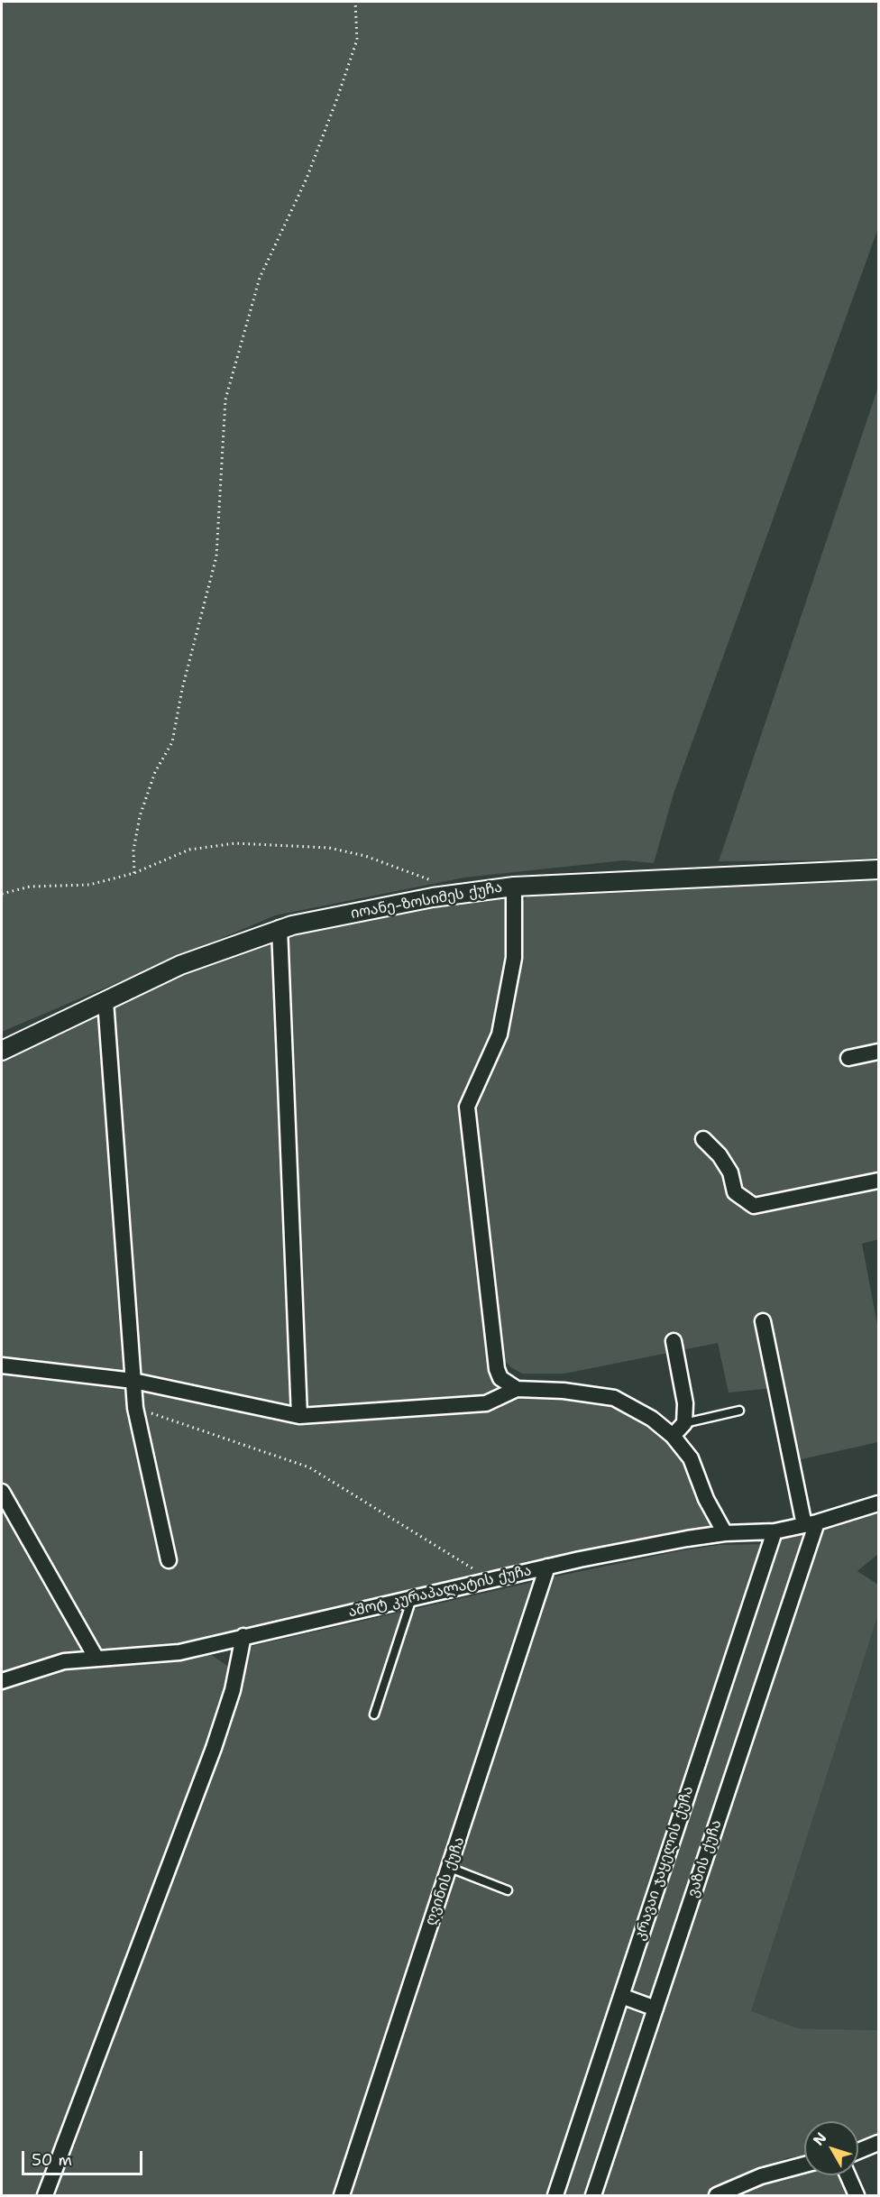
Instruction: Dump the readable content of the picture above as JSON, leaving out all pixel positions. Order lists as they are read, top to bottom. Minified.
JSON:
{"streets":{"street":["იოანე-ზოსიმეს ქუჩა","აშოტ კურაპალატის ქუჩა","ვაზის ქუჩა","კრავაი ჯაყელის ქუჩა","ღვინის ქუჩა"]},"crossings":[["აშოტ კურაპალატის ქუჩა","ვაზის ქუჩა"],["აშოტ კურაპალატის ქუჩა","კრავაი ჯაყელის ქუჩა"],["აშოტ კურაპალატის ქუჩა","ღვინის ქუჩა"]],"scale_bar":"50 m","north":"top left"}
